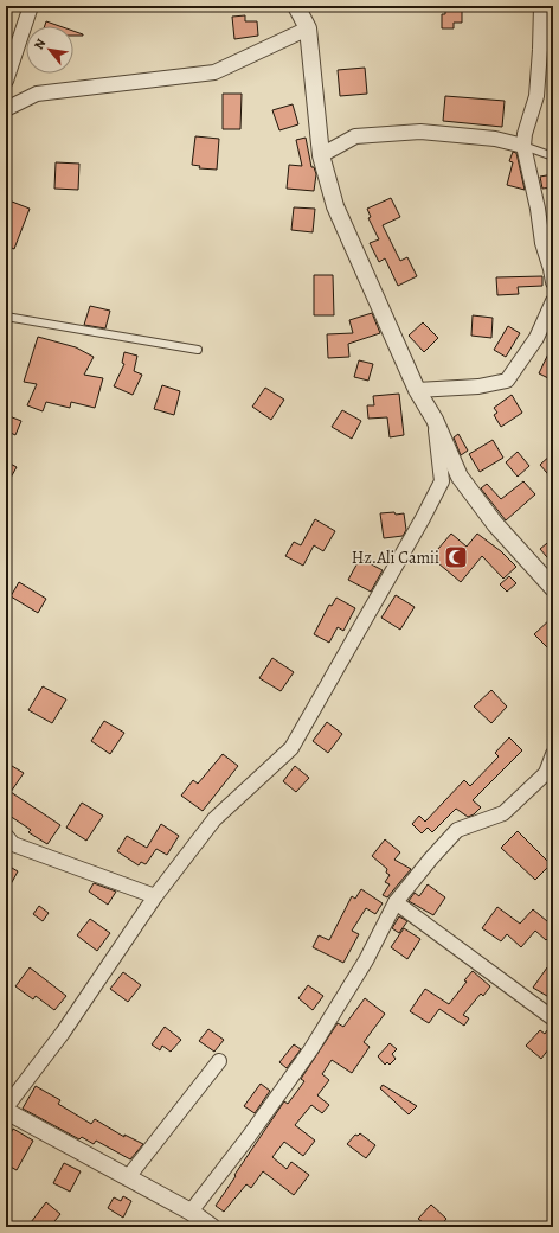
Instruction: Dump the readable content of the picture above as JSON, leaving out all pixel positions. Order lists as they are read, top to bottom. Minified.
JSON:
{"places":{"mosque":["Hz.Ali Camii"]},"north":"top left"}
